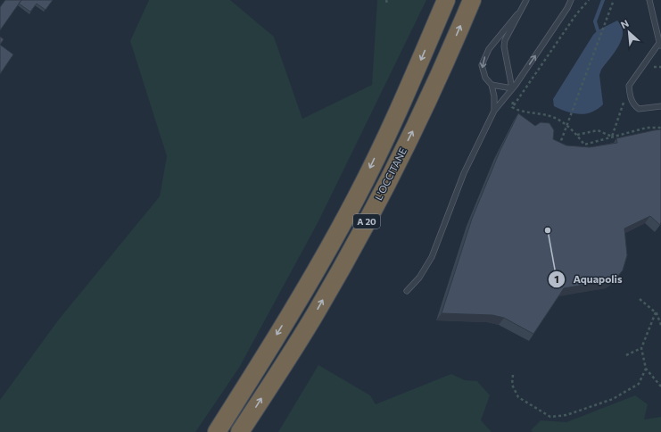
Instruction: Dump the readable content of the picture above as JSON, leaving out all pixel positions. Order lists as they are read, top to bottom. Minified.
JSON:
{"streets":{"highway":["L'OCCITANE","A 20"]},"places":["Aquapolis"],"north":"top left"}
